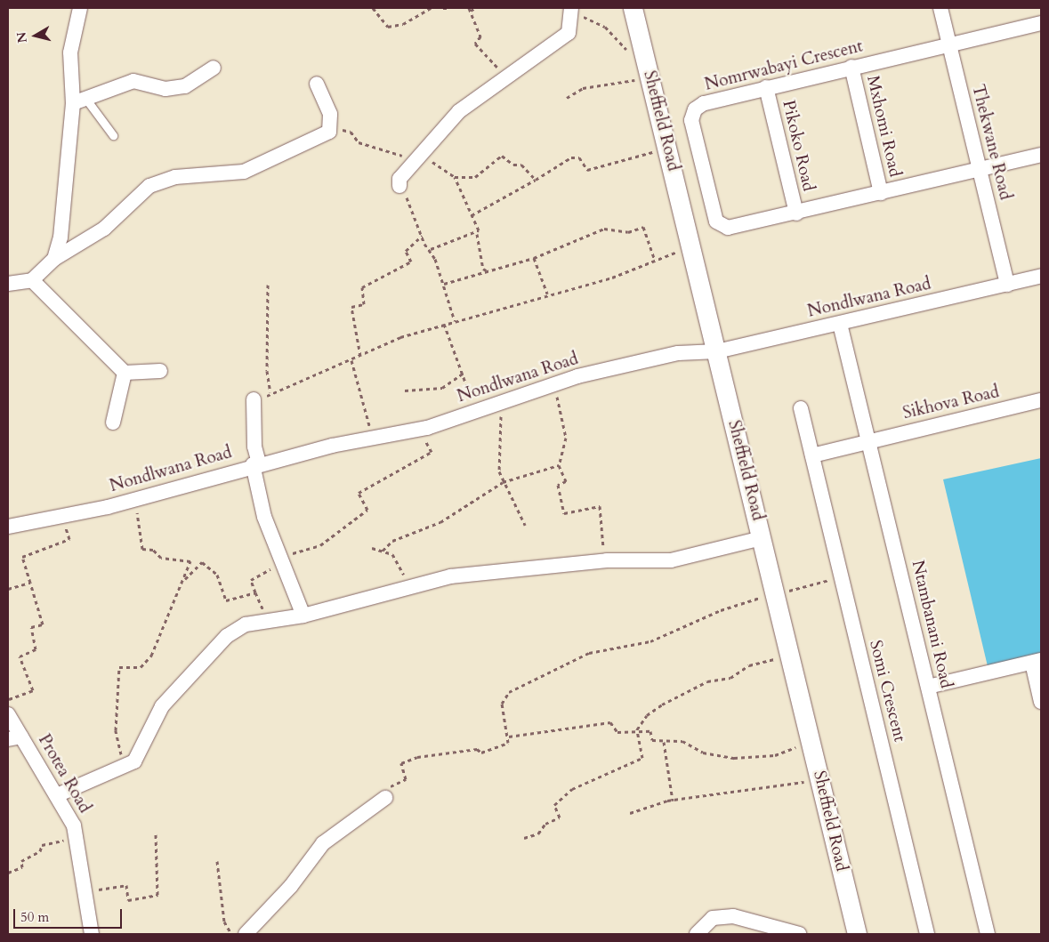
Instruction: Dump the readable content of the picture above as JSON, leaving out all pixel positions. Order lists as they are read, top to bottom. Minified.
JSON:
{"streets":{"street":["Nomrwabayi Crescent","Sheffield Road","Mxhomi Road","Thekwane Road","Pikoko Road","Nondlwana Road","Sikhova Road","Ntambanani Road","Somi Crescent","Protea Road"]},"crossings":[["Nomrwabayi Crescent","Mxhomi Road"],["Nomrwabayi Crescent","Thekwane Road"],["Nomrwabayi Crescent","Pikoko Road"],["Sheffield Road","Nondlwana Road"],["Thekwane Road","Nondlwana Road"],["Nondlwana Road","Ntambanani Road"],["Sikhova Road","Ntambanani Road"]],"scale_bar":"50 m","north":"left"}
